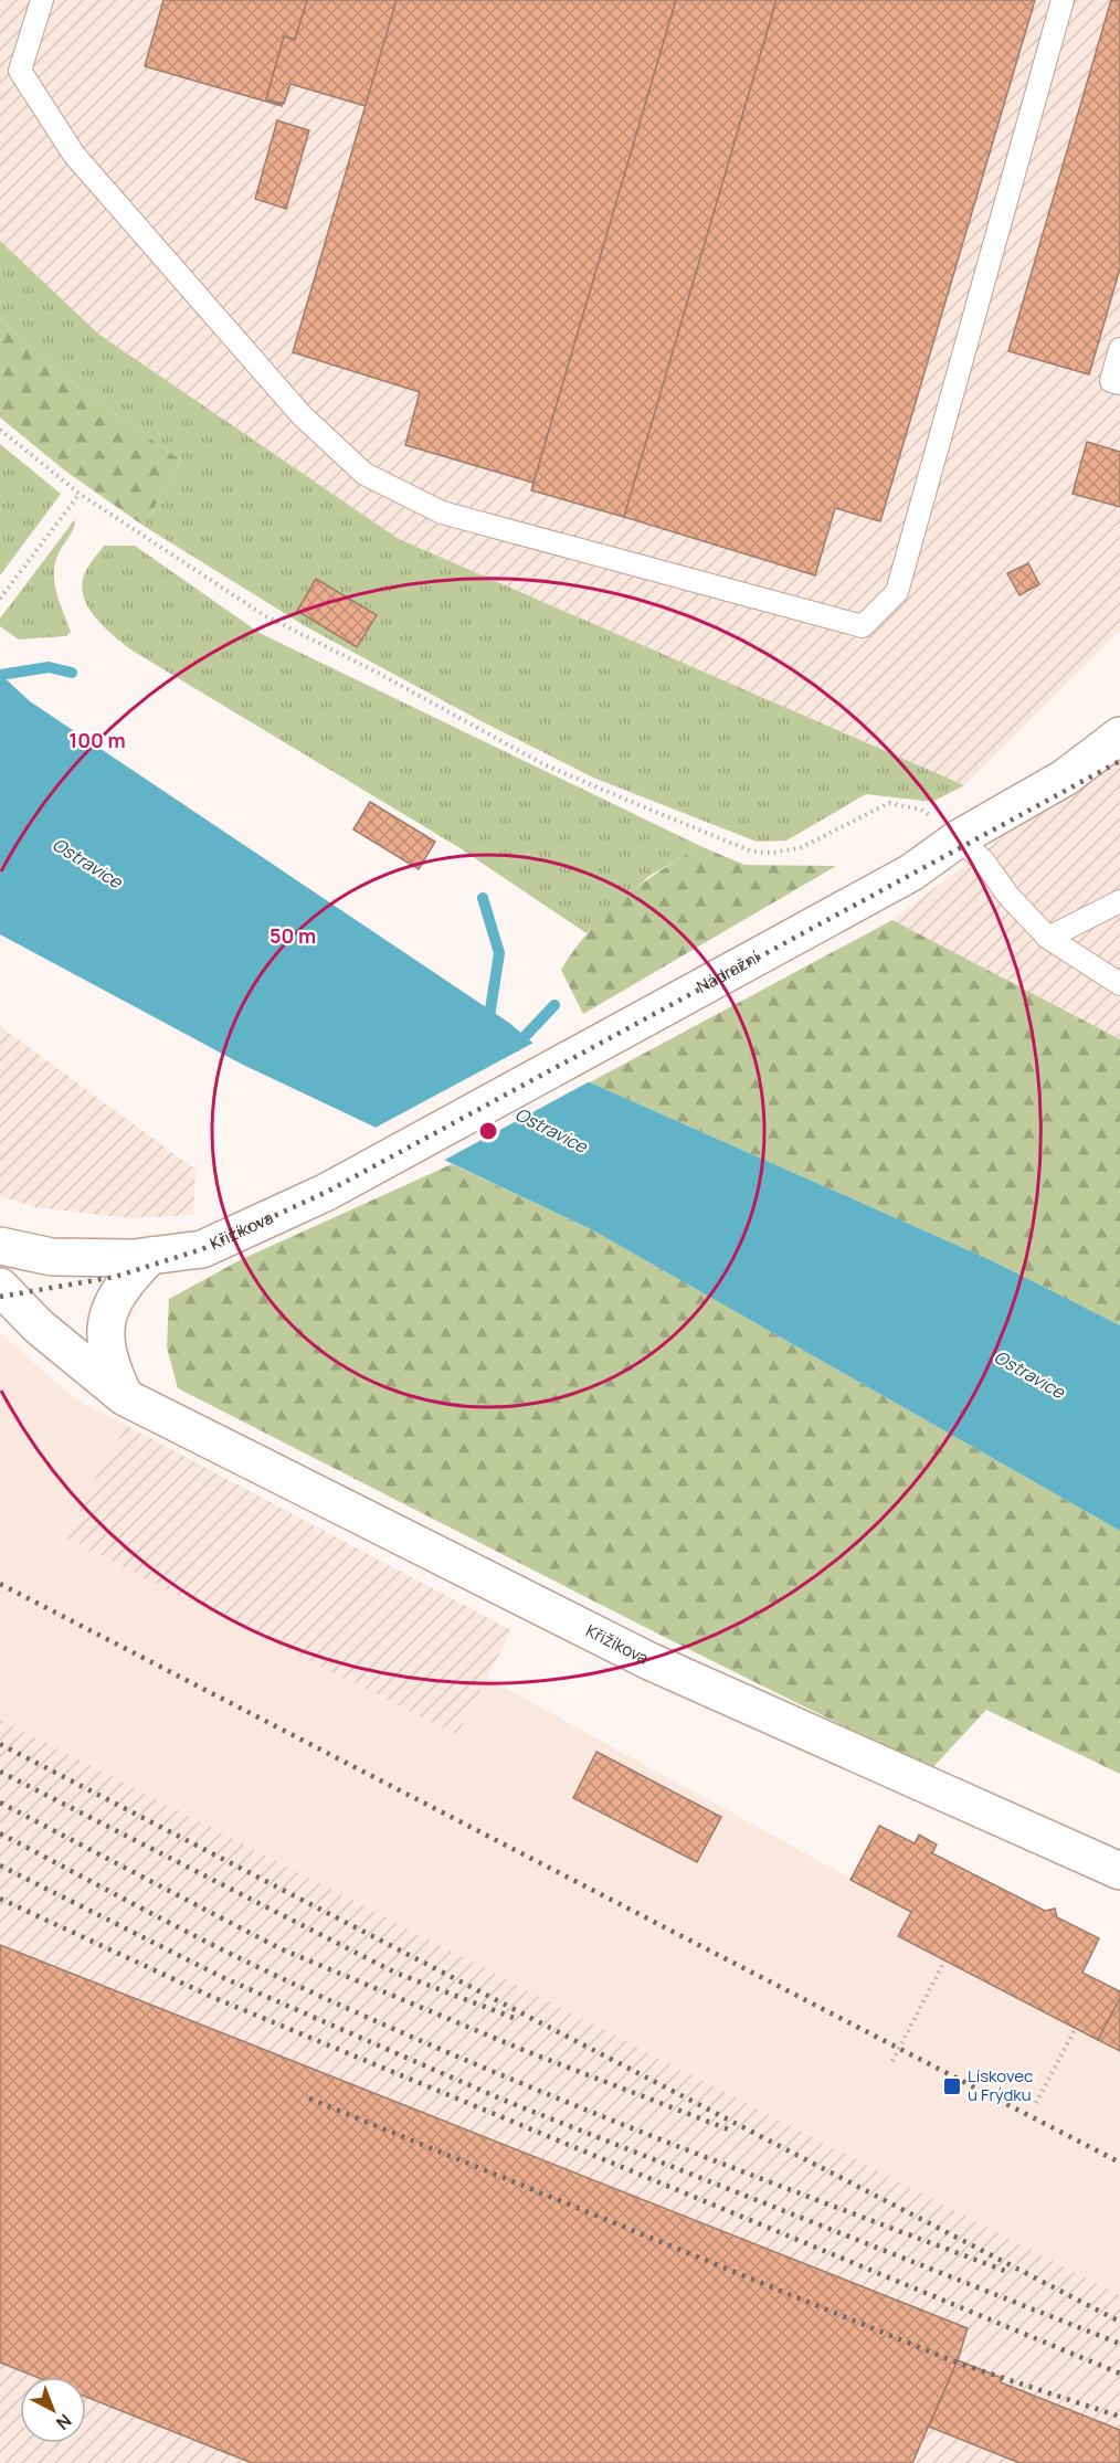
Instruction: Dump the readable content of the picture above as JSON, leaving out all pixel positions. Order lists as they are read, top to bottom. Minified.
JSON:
{"streets":{"street":["Nádražní","Křižíkova"]},"crossings":[["Nádražní","Křižíkova"]],"water":["Ostravice"],"places":{"transit":["Lískovec u Frýdku"]},"north":"bottom right","rings":["100 m","50 m"]}
